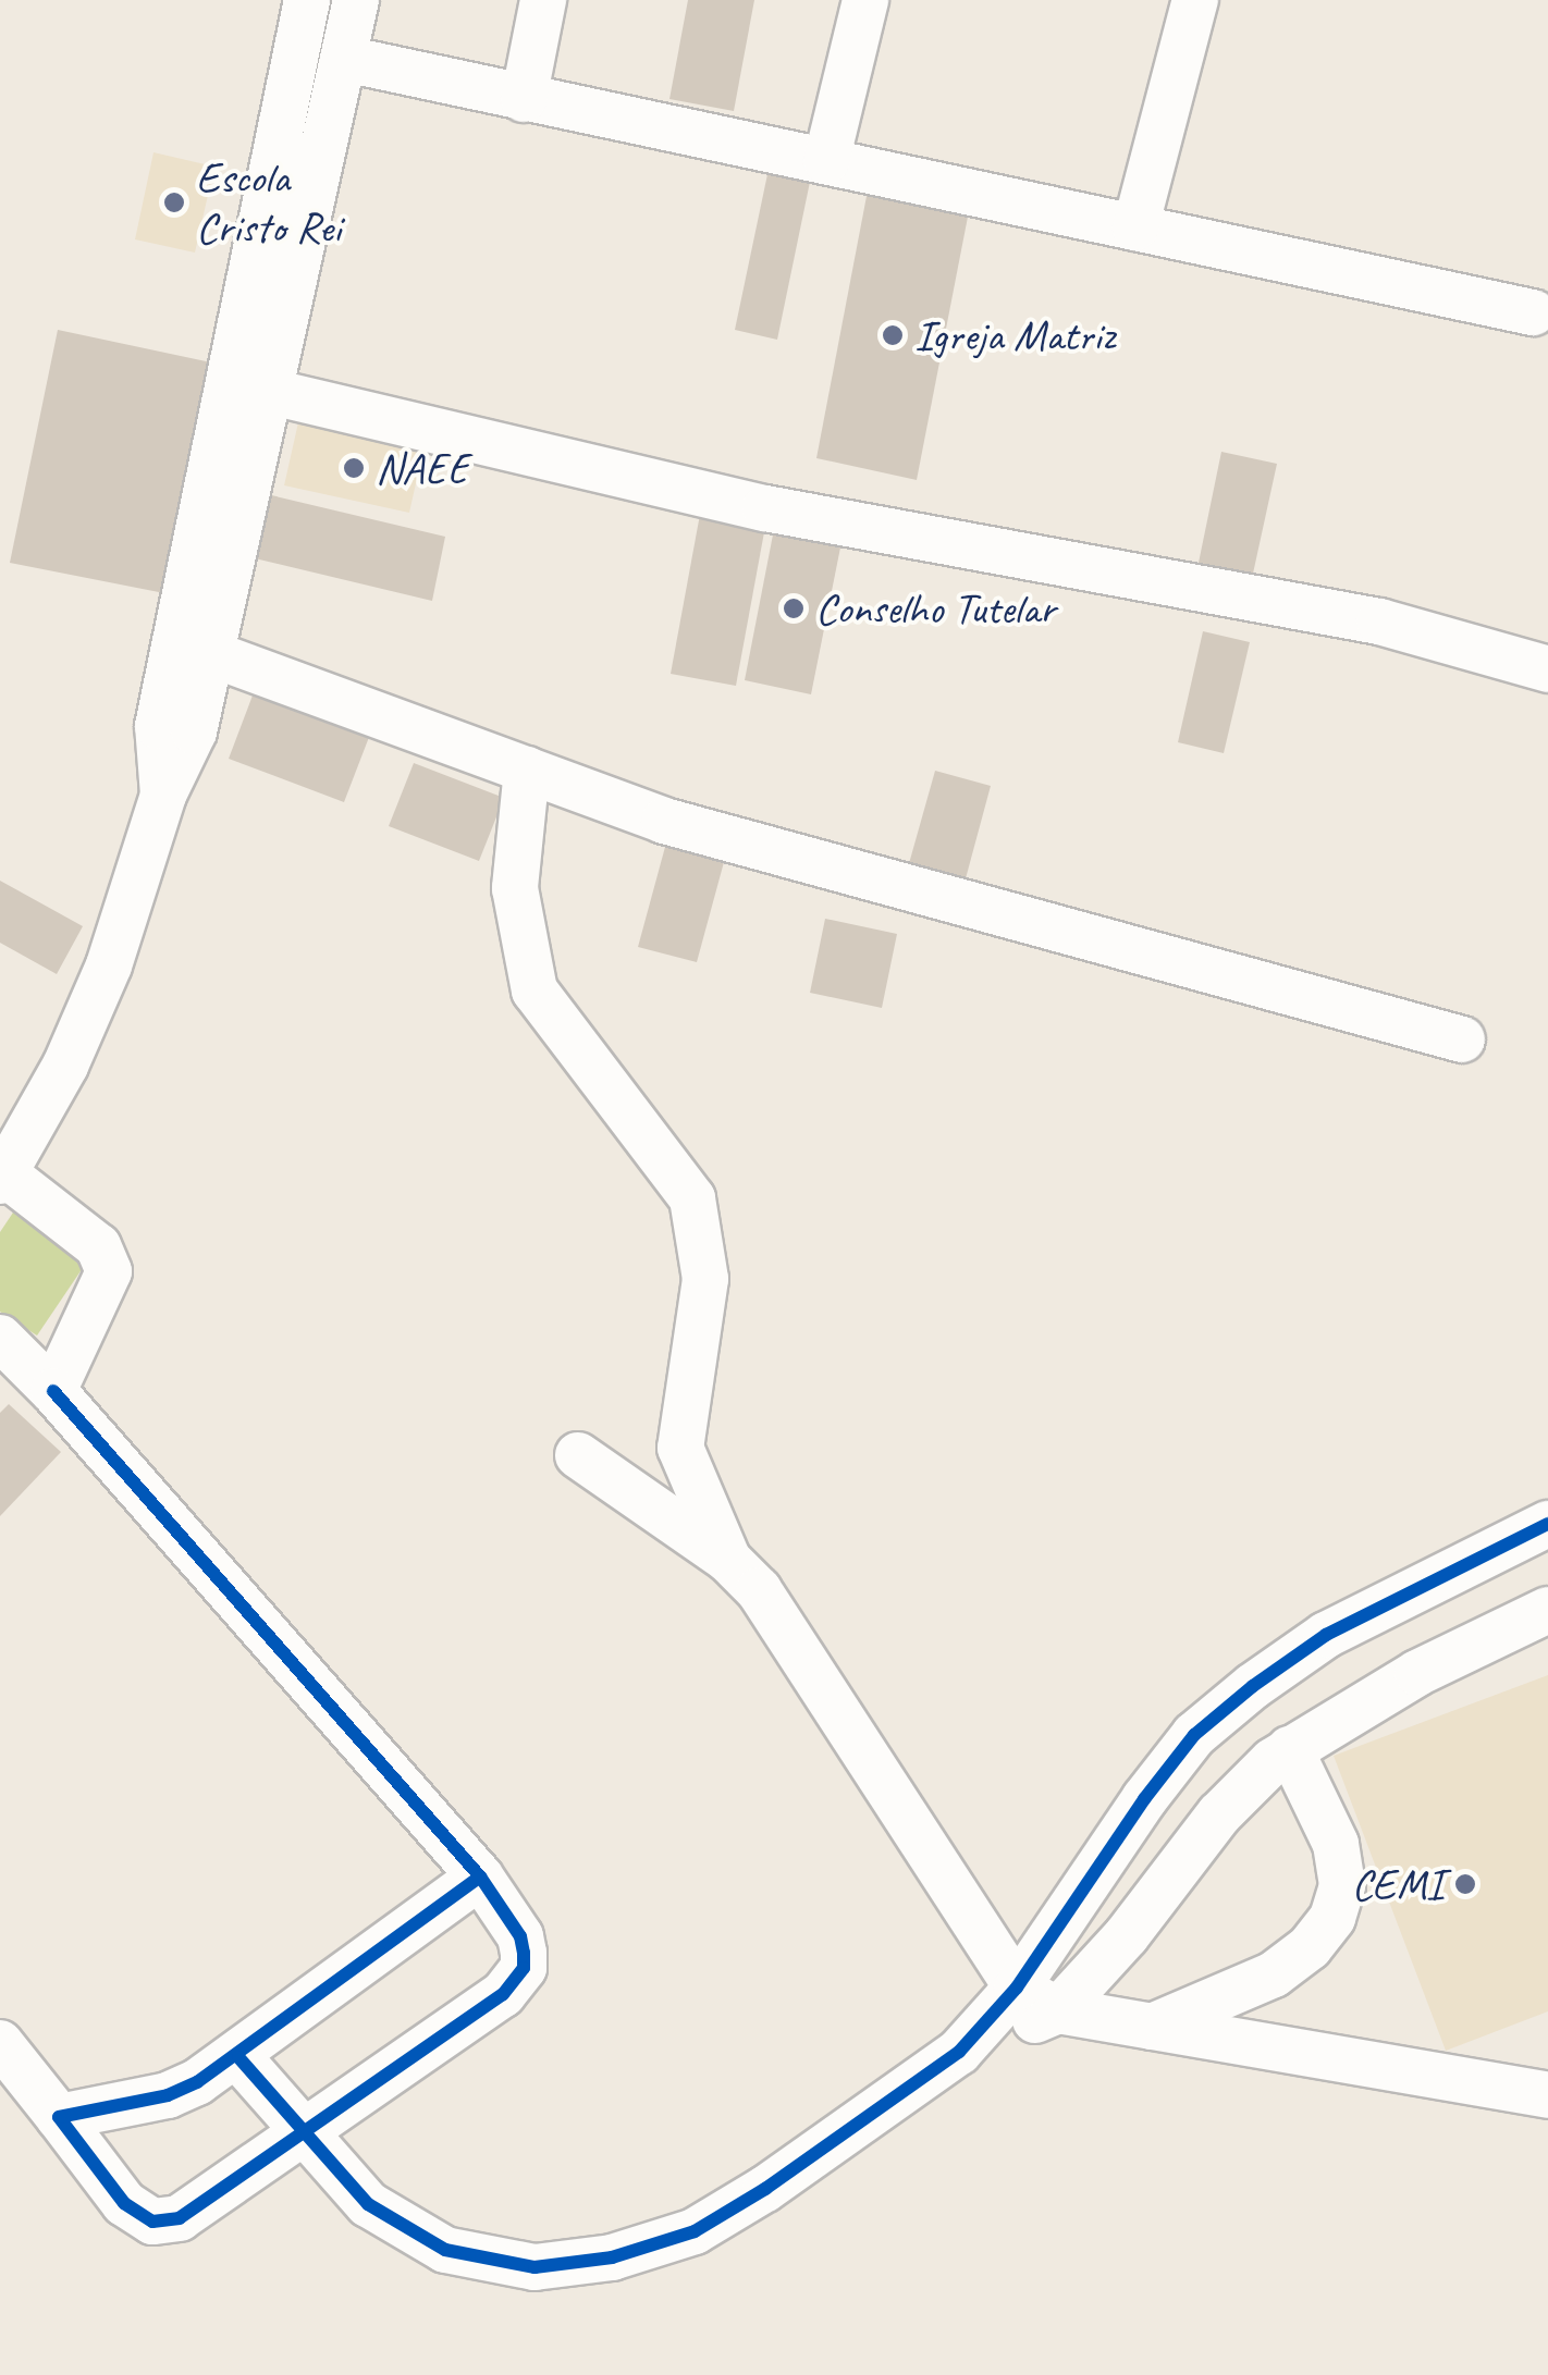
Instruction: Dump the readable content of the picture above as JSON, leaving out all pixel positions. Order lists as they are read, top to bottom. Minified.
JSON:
{"places":["Escola Cristo Rei","Igreja Matriz","NAEE","Conselho Tutelar","CEMI"]}
